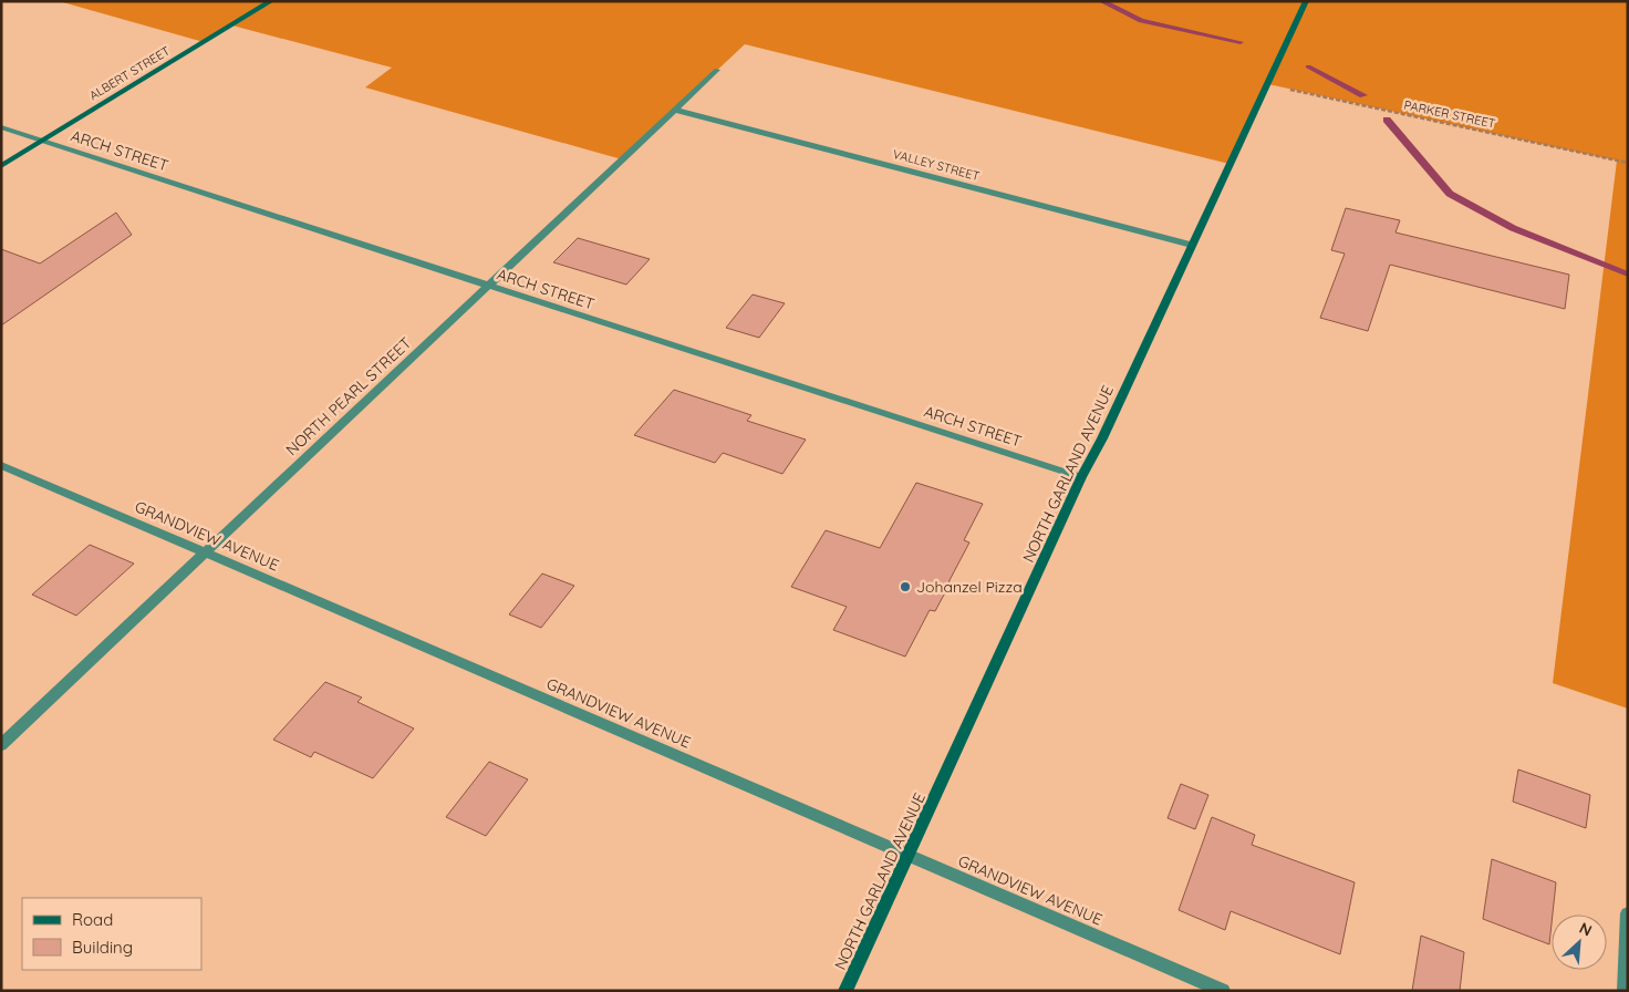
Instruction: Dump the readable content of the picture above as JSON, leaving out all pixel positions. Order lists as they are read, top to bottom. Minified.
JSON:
{"streets":{"street":["ALBERT STREET","ARCH STREET","VALLEY STREET","NORTH PEARL STREET","NORTH GARLAND AVENUE","GRANDVIEW AVENUE"],"path":["PARKER STREET"]},"crossings":[["ALBERT STREET","ARCH STREET"],["PARKER STREET","NORTH GARLAND AVENUE"],["ARCH STREET","NORTH PEARL STREET"],["ARCH STREET","NORTH GARLAND AVENUE"],["VALLEY STREET","NORTH PEARL STREET"],["VALLEY STREET","NORTH GARLAND AVENUE"],["NORTH PEARL STREET","GRANDVIEW AVENUE"],["NORTH GARLAND AVENUE","GRANDVIEW AVENUE"]],"places":["Johanzel Pizza"],"legend":["Road","Building"],"north":"top right"}
